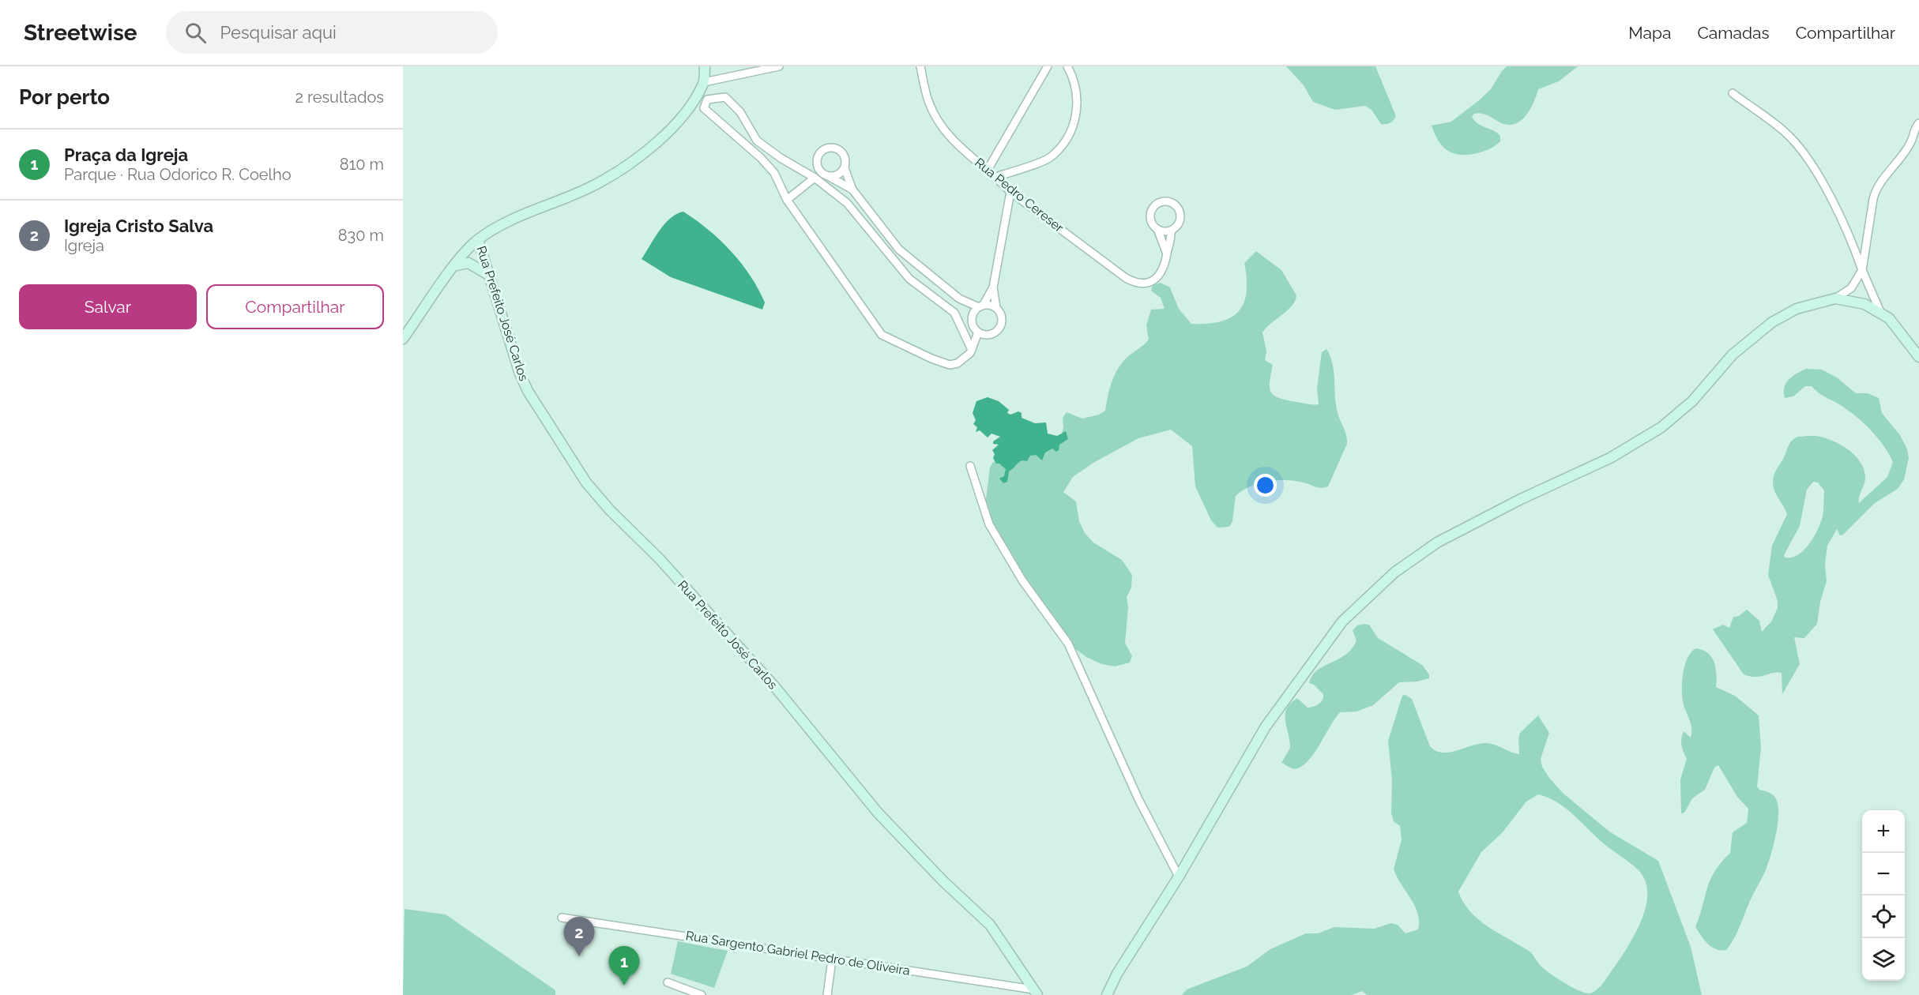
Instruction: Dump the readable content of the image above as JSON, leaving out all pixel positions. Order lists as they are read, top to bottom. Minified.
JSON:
{"streets":{"street":["Rua Pedro Cereser","Rua Prefeito José Carlos","Rua Sargento Gabriel Pedro de Oliveira"]},"crossings":[["Rua Prefeito José Carlos","Rua Sargento Gabriel Pedro de Oliveira"]],"page":{"header":"Streetwise","search":"Pesquisar aqui","nav":["Mapa","Camadas","Compartilhar"],"heading":["Por perto","2 resultados"],"list":[{"mark":"1","name":"Praça da Igreja","note":"Parque · Rua Odorico R. Coelho","value":"810 m"},{"mark":"2","name":"Igreja Cristo Salva","note":"Igreja","value":"830 m"}],"buttons":["Salvar","Compartilhar"],"map_buttons":["+","−"],"pins":["2","1"]}}
